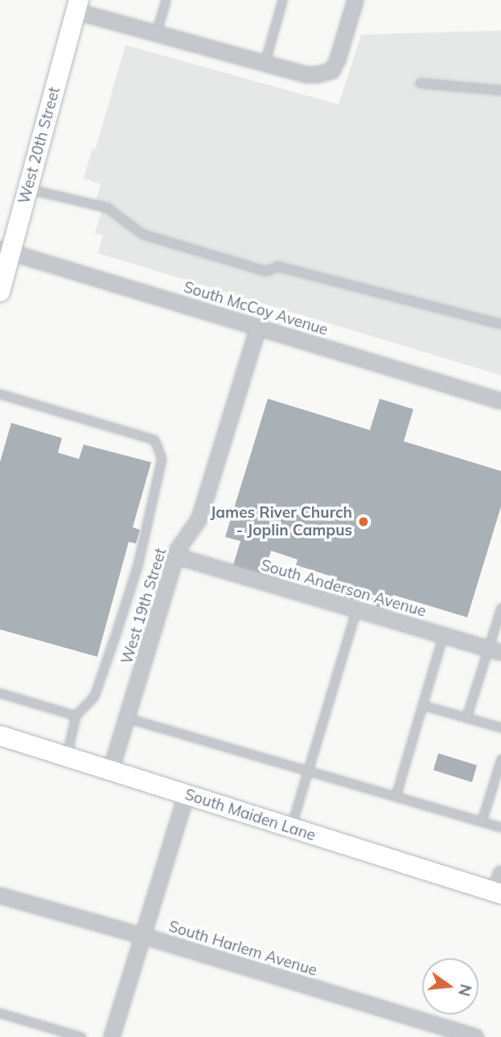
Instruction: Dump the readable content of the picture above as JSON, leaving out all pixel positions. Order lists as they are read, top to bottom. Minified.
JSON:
{"streets":{"main road":["West 20th Street","South Maiden Lane"],"street":["South McCoy Avenue","South Anderson Avenue","West 19th Street","South Harlem Avenue"]},"crossings":[["West 20th Street","South McCoy Avenue"],["South McCoy Avenue","West 19th Street"],["South Anderson Avenue","West 19th Street"],["West 19th Street","South Maiden Lane"]],"places":["James River Church - Joplin Campus"],"north":"right"}
